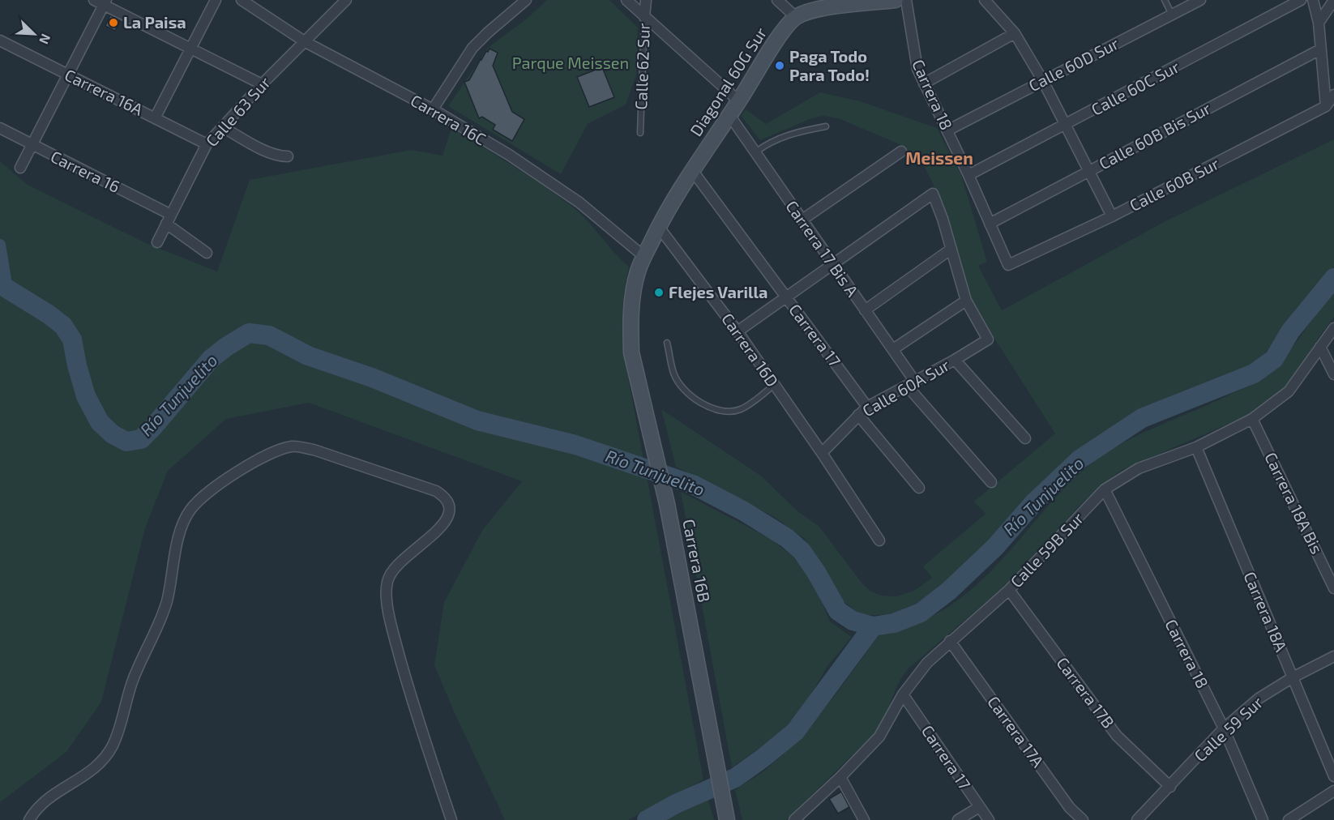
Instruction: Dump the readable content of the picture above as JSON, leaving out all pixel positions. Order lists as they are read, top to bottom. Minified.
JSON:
{"streets":{"street":["Calle 60D Sur","Calle 62 Sur","Diagonal 60G Sur","Calle 60C Sur","Carrera 16A","Carrera 18","Calle 63 Sur","Carrera 16C","Calle 60B Bis Sur","Carrera 16","Calle 60B Sur","Carrera 17 Bis A","Carrera 17","Carrera 16D","Calle 60A Sur","Carrera 18A Bis","Calle 59B Sur","Carrera 16B","Carrera 18A","Carrera 17B","Calle 59 Sur","Carrera 17A"]},"crossings":[["Calle 60D Sur","Carrera 18"],["Diagonal 60G Sur","Carrera 16C"],["Diagonal 60G Sur","Carrera 17 Bis A"],["Diagonal 60G Sur","Carrera 17"],["Diagonal 60G Sur","Carrera 16D"],["Diagonal 60G Sur","Carrera 16B"],["Calle 60C Sur","Carrera 18"],["Carrera 16A","Calle 63 Sur"],["Carrera 18","Calle 60B Bis Sur"],["Carrera 18","Calle 60B Sur"],["Carrera 18","Calle 59B Sur"],["Carrera 18","Calle 59 Sur"],["Calle 63 Sur","Carrera 16C"],["Calle 63 Sur","Carrera 16"],["Carrera 16C","Carrera 16B"],["Carrera 17 Bis A","Calle 60A Sur"],["Carrera 17","Calle 60A Sur"],["Carrera 17","Calle 59B Sur"],["Carrera 16D","Calle 60A Sur"],["Carrera 18A Bis","Calle 59B Sur"],["Calle 59B Sur","Carrera 18A"],["Calle 59B Sur","Carrera 17B"],["Calle 59B Sur","Carrera 17A"],["Carrera 18A","Calle 59 Sur"],["Carrera 17B","Calle 59 Sur"]],"districts":["Meissen"],"water":["Río Tunjuelito"],"parks":["Parque Meissen"],"places":["La Paisa","Paga Todo Para Todo!","Flejes Varilla"],"north":"bottom right"}
